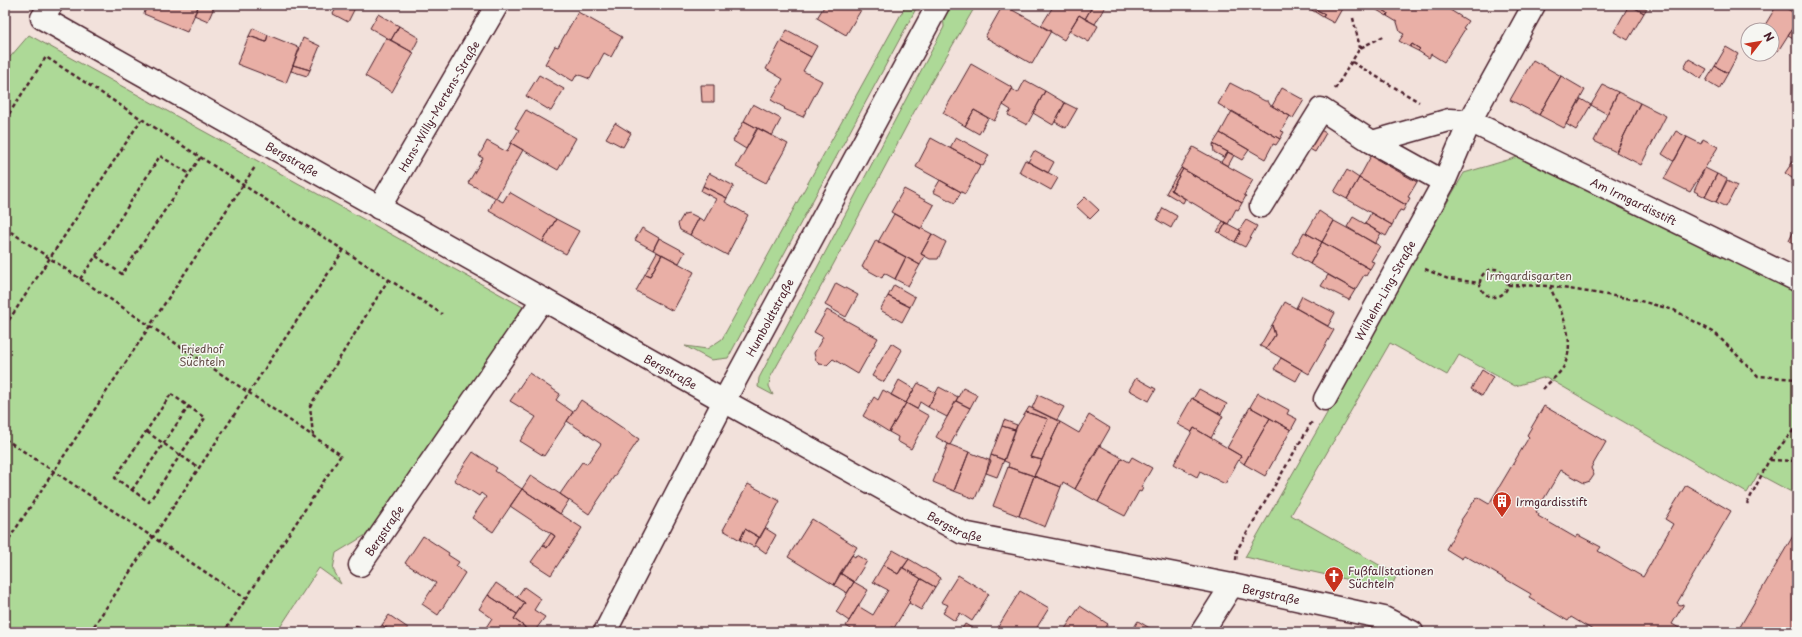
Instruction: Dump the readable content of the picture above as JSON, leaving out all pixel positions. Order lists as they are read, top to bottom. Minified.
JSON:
{"streets":{"street":["Hans-Willy-Mertens-Straße","Bergstraße","Am Irmgardisstift","Wilhelm-Ling-Straße","Humboldtstraße"]},"crossings":[["Hans-Willy-Mertens-Straße","Bergstraße"],["Bergstraße","Humboldtstraße"],["Am Irmgardisstift","Wilhelm-Ling-Straße"]],"parks":["Irmgardisgarten","Friedhof Süchteln"],"places":{"building":["Irmgardisstift"],"church":["Fußfallstationen Süchteln"]},"north":"top right"}
